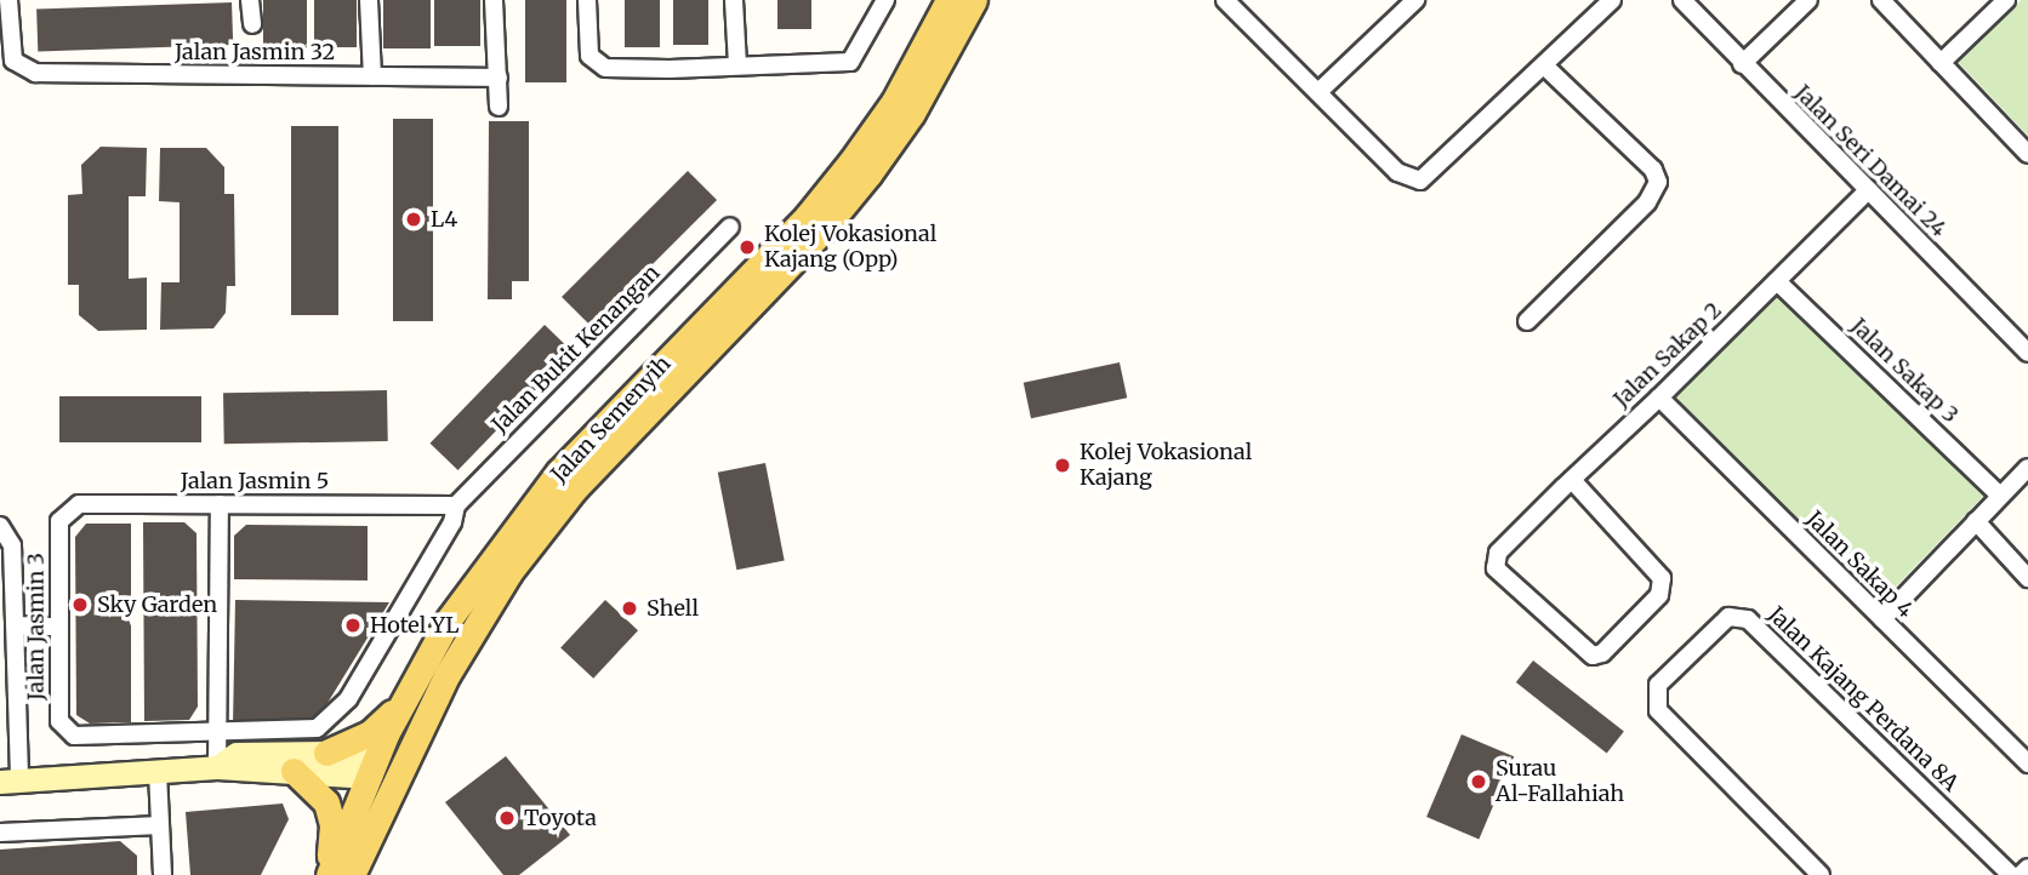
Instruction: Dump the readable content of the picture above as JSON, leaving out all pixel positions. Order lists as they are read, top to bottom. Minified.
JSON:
{"streets":{"main road":["Jalan Semenyih"],"street":["Jalan Jasmin 32","Jalan Seri Damai 24","Jalan Bukit Kenangan","Jalan Sakap 2","Jalan Sakap 3","Jalan Jasmin 5","Jalan Sakap 4","Jalan Jasmin 3","Jalan Kajang Perdana 8A"]},"crossings":[["Jalan Seri Damai 24","Jalan Sakap 2"],["Jalan Bukit Kenangan","Jalan Jasmin 5"],["Jalan Bukit Kenangan","Jalan Jasmin 3"],["Jalan Sakap 2","Jalan Sakap 3"],["Jalan Sakap 2","Jalan Sakap 4"],["Jalan Jasmin 5","Jalan Jasmin 3"]],"places":["L4","Kolej Vokasional Kajang (Opp)","Kolej Vokasional Kajang","Sky Garden","Shell","Hotel YL","Surau Al-Fallahiah","Toyota"]}
